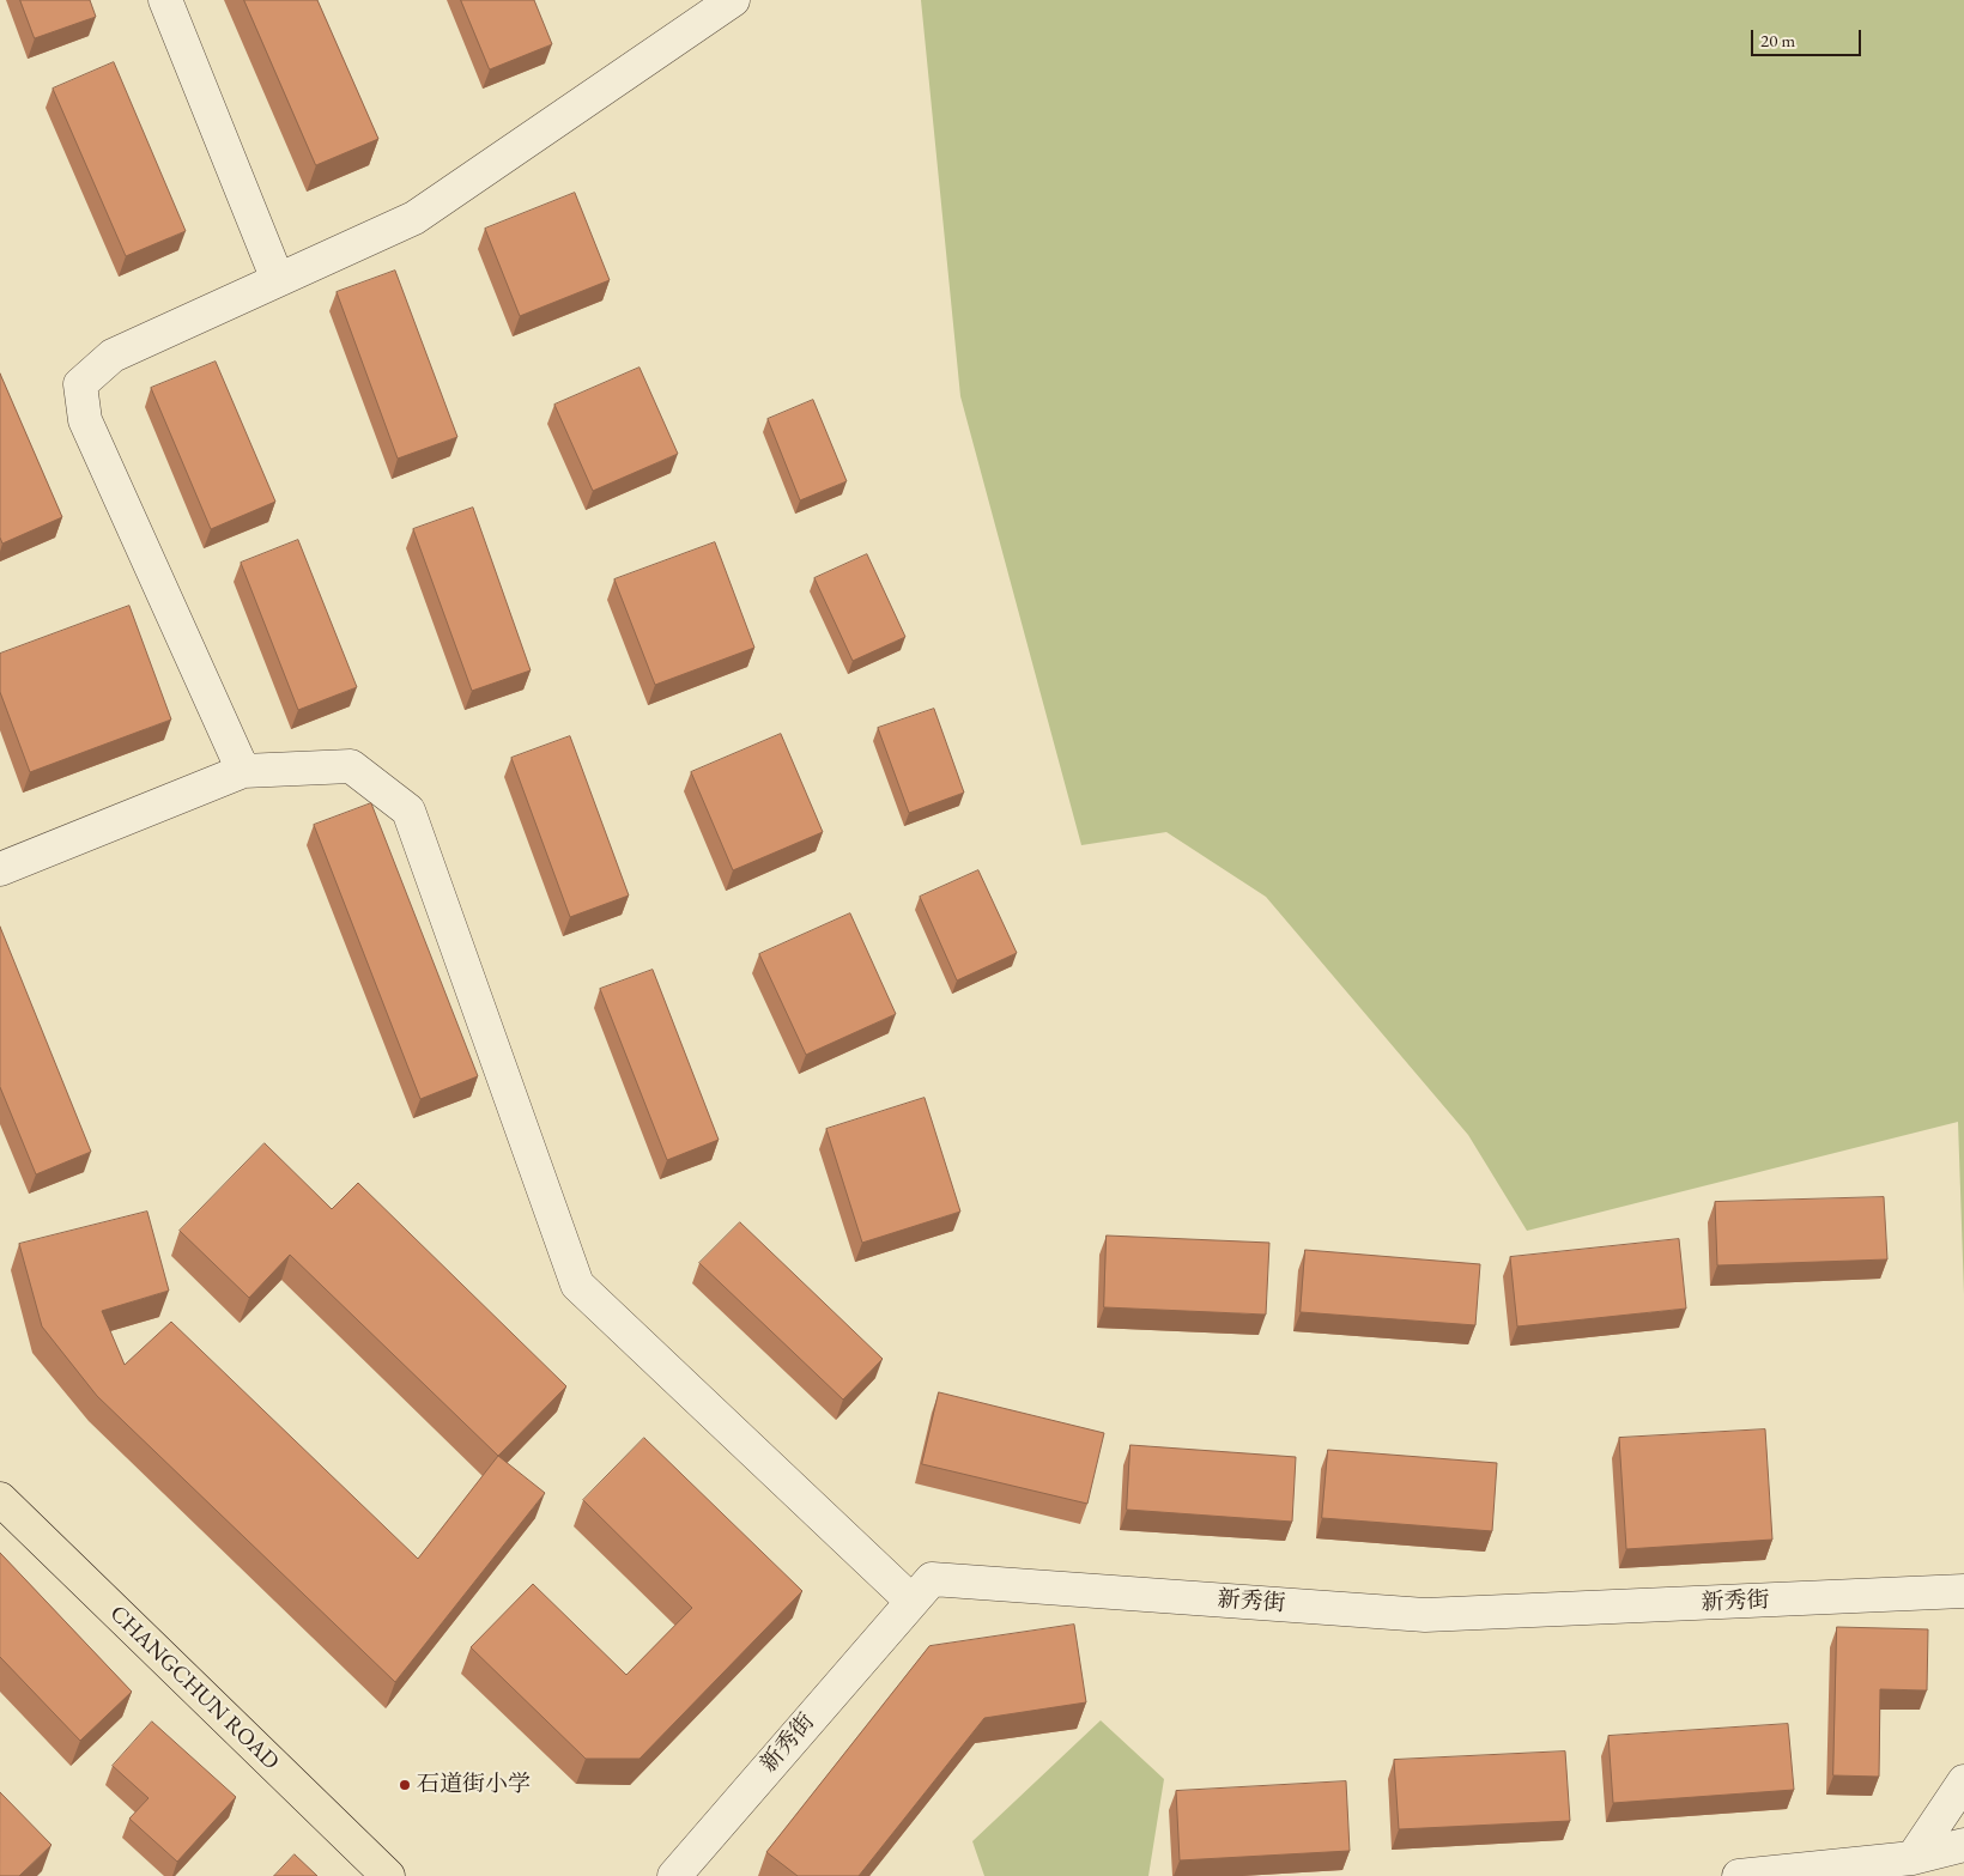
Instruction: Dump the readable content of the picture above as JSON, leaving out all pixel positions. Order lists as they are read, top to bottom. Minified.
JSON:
{"streets":{"main road":["CHANGCHUN ROAD"],"street":["新秀街"]},"places":["石道街小学"],"scale_bar":"20 m"}
